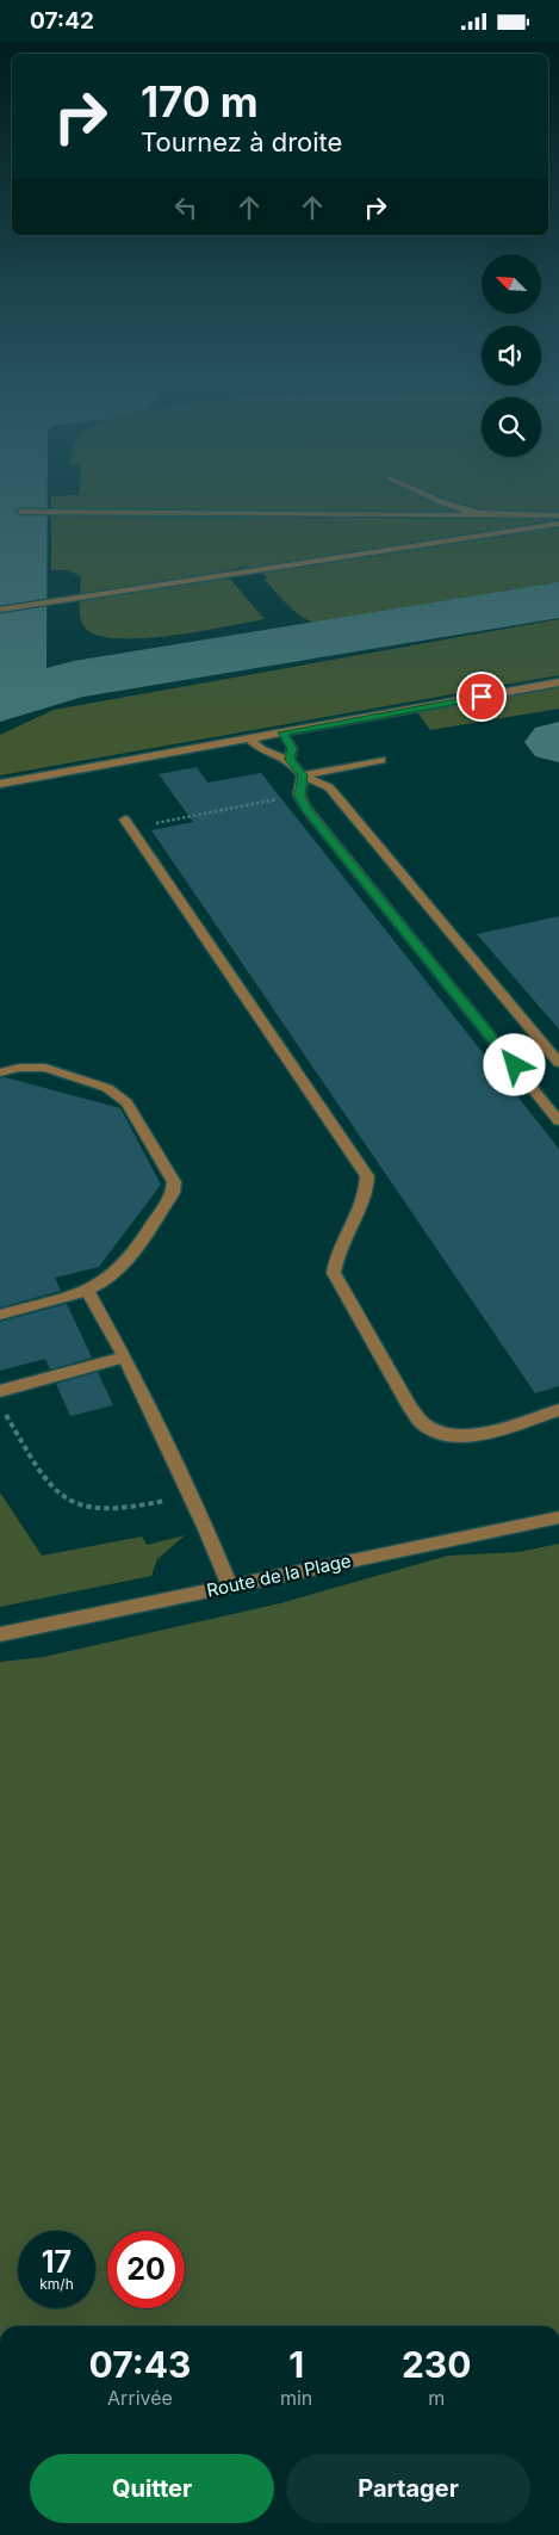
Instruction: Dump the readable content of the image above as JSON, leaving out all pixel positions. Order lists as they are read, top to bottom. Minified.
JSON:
{"streets":{"street":["Route de la Plage"]},"north":"top left","page":{"status":"07:42","turn":["170 m","Tournez à droite"],"speed":"17 km/h","limit":"20","eta":["07:43","Arrivée","1","min","230","m"],"buttons":["Quitter","Partager"]}}
